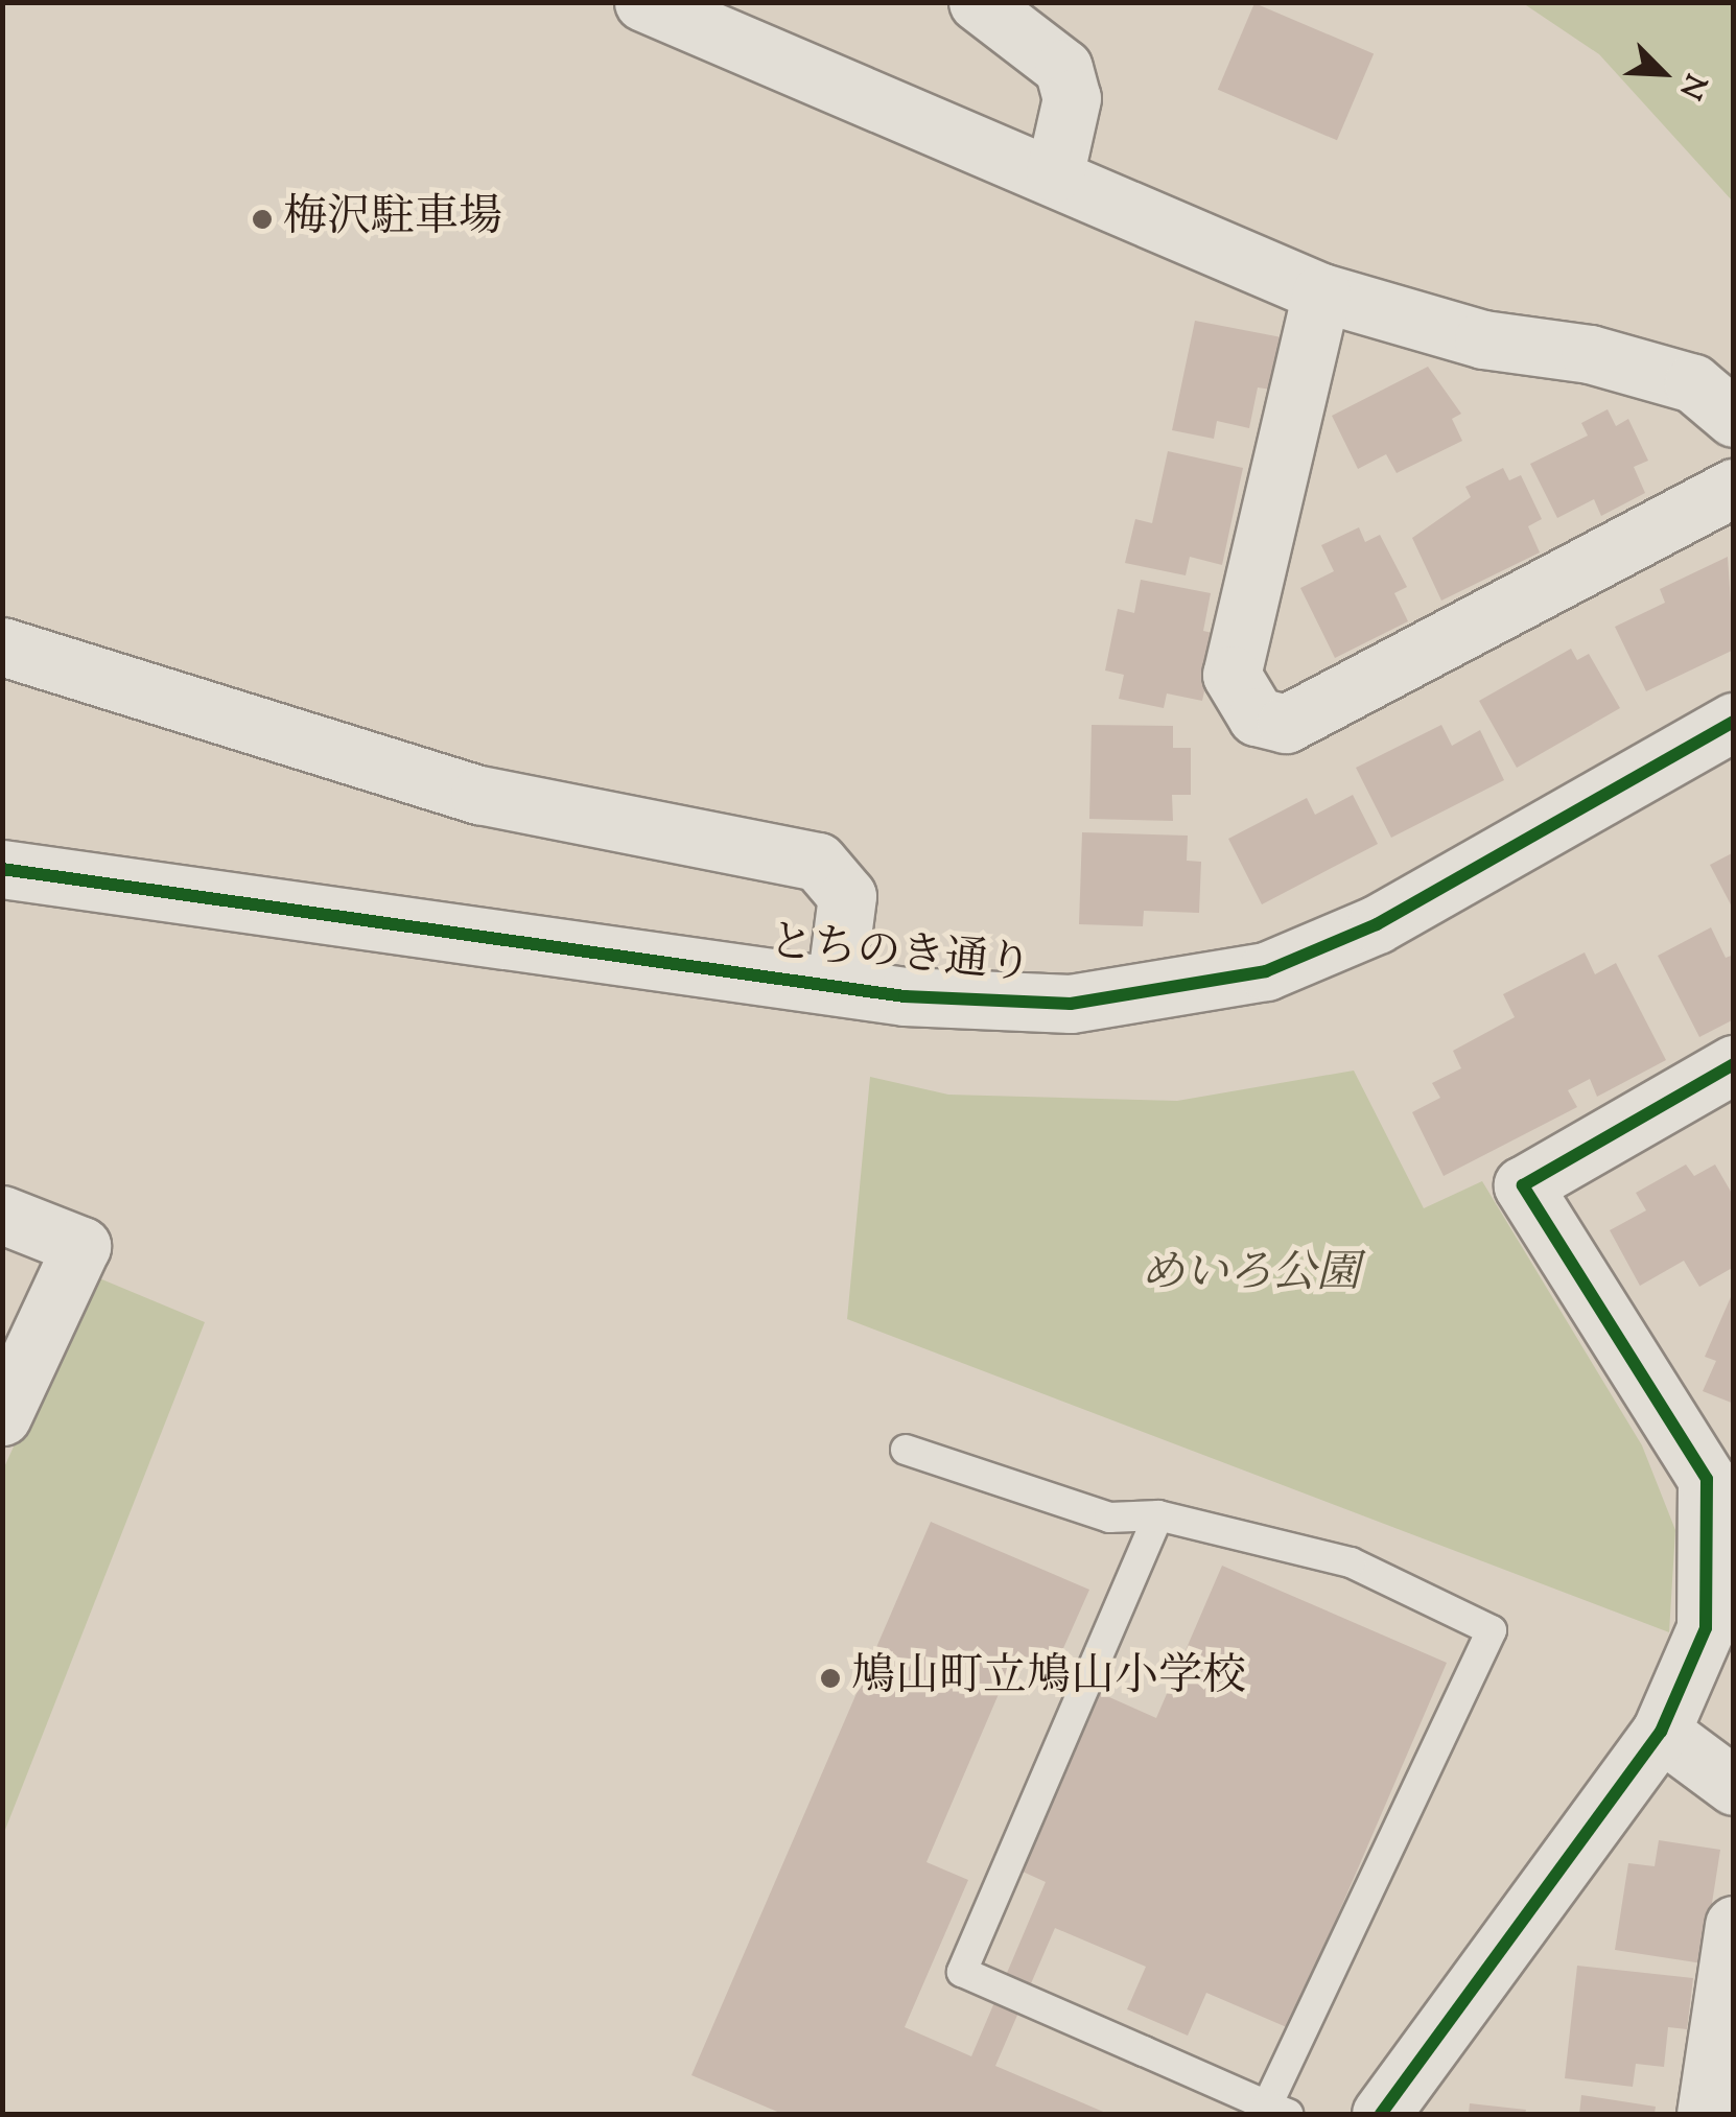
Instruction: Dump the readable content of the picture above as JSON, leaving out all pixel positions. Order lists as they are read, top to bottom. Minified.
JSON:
{"streets":{"street":["とちのき通り"]},"parks":["めいろ公園"],"places":["梅沢駐車場","鳩山町立鳩山小学校"],"north":"bottom right"}
